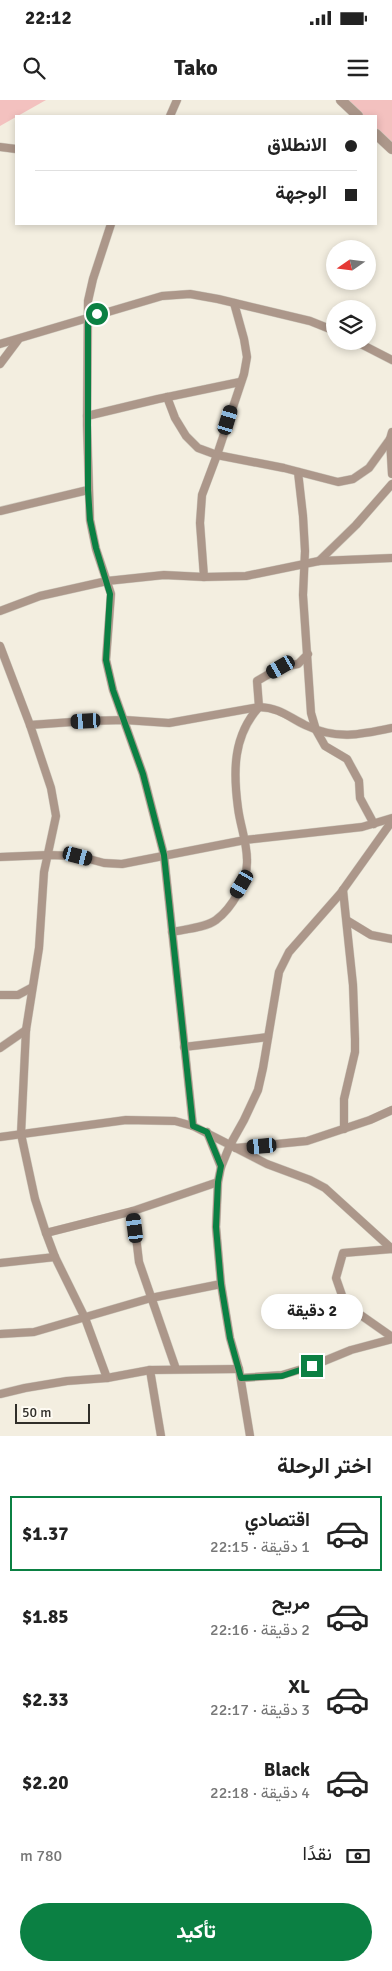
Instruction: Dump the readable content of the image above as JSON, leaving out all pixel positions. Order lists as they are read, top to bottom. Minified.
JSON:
{"scale_bar":"50 m","north":"left","page":{"status":"22:12","header":"Tako","banner":["الانطلاق","الوجهة"],"bubble":"2 دقيقة","scale":"50 m","heading":"اختر الرحلة","list":[{"name":"اقتصادي","note":"1 دقيقة · 22:15","value":"$1.37"},{"name":"مريح","note":"2 دقيقة · 22:16","value":"$1.85"},{"name":"XL","note":"3 دقيقة · 22:17","value":"$2.33"},{"name":"Black","note":"4 دقيقة · 22:18","value":"$2.20"}],"pay":["نقدًا","780 m"],"buttons":"تأكيد"}}
